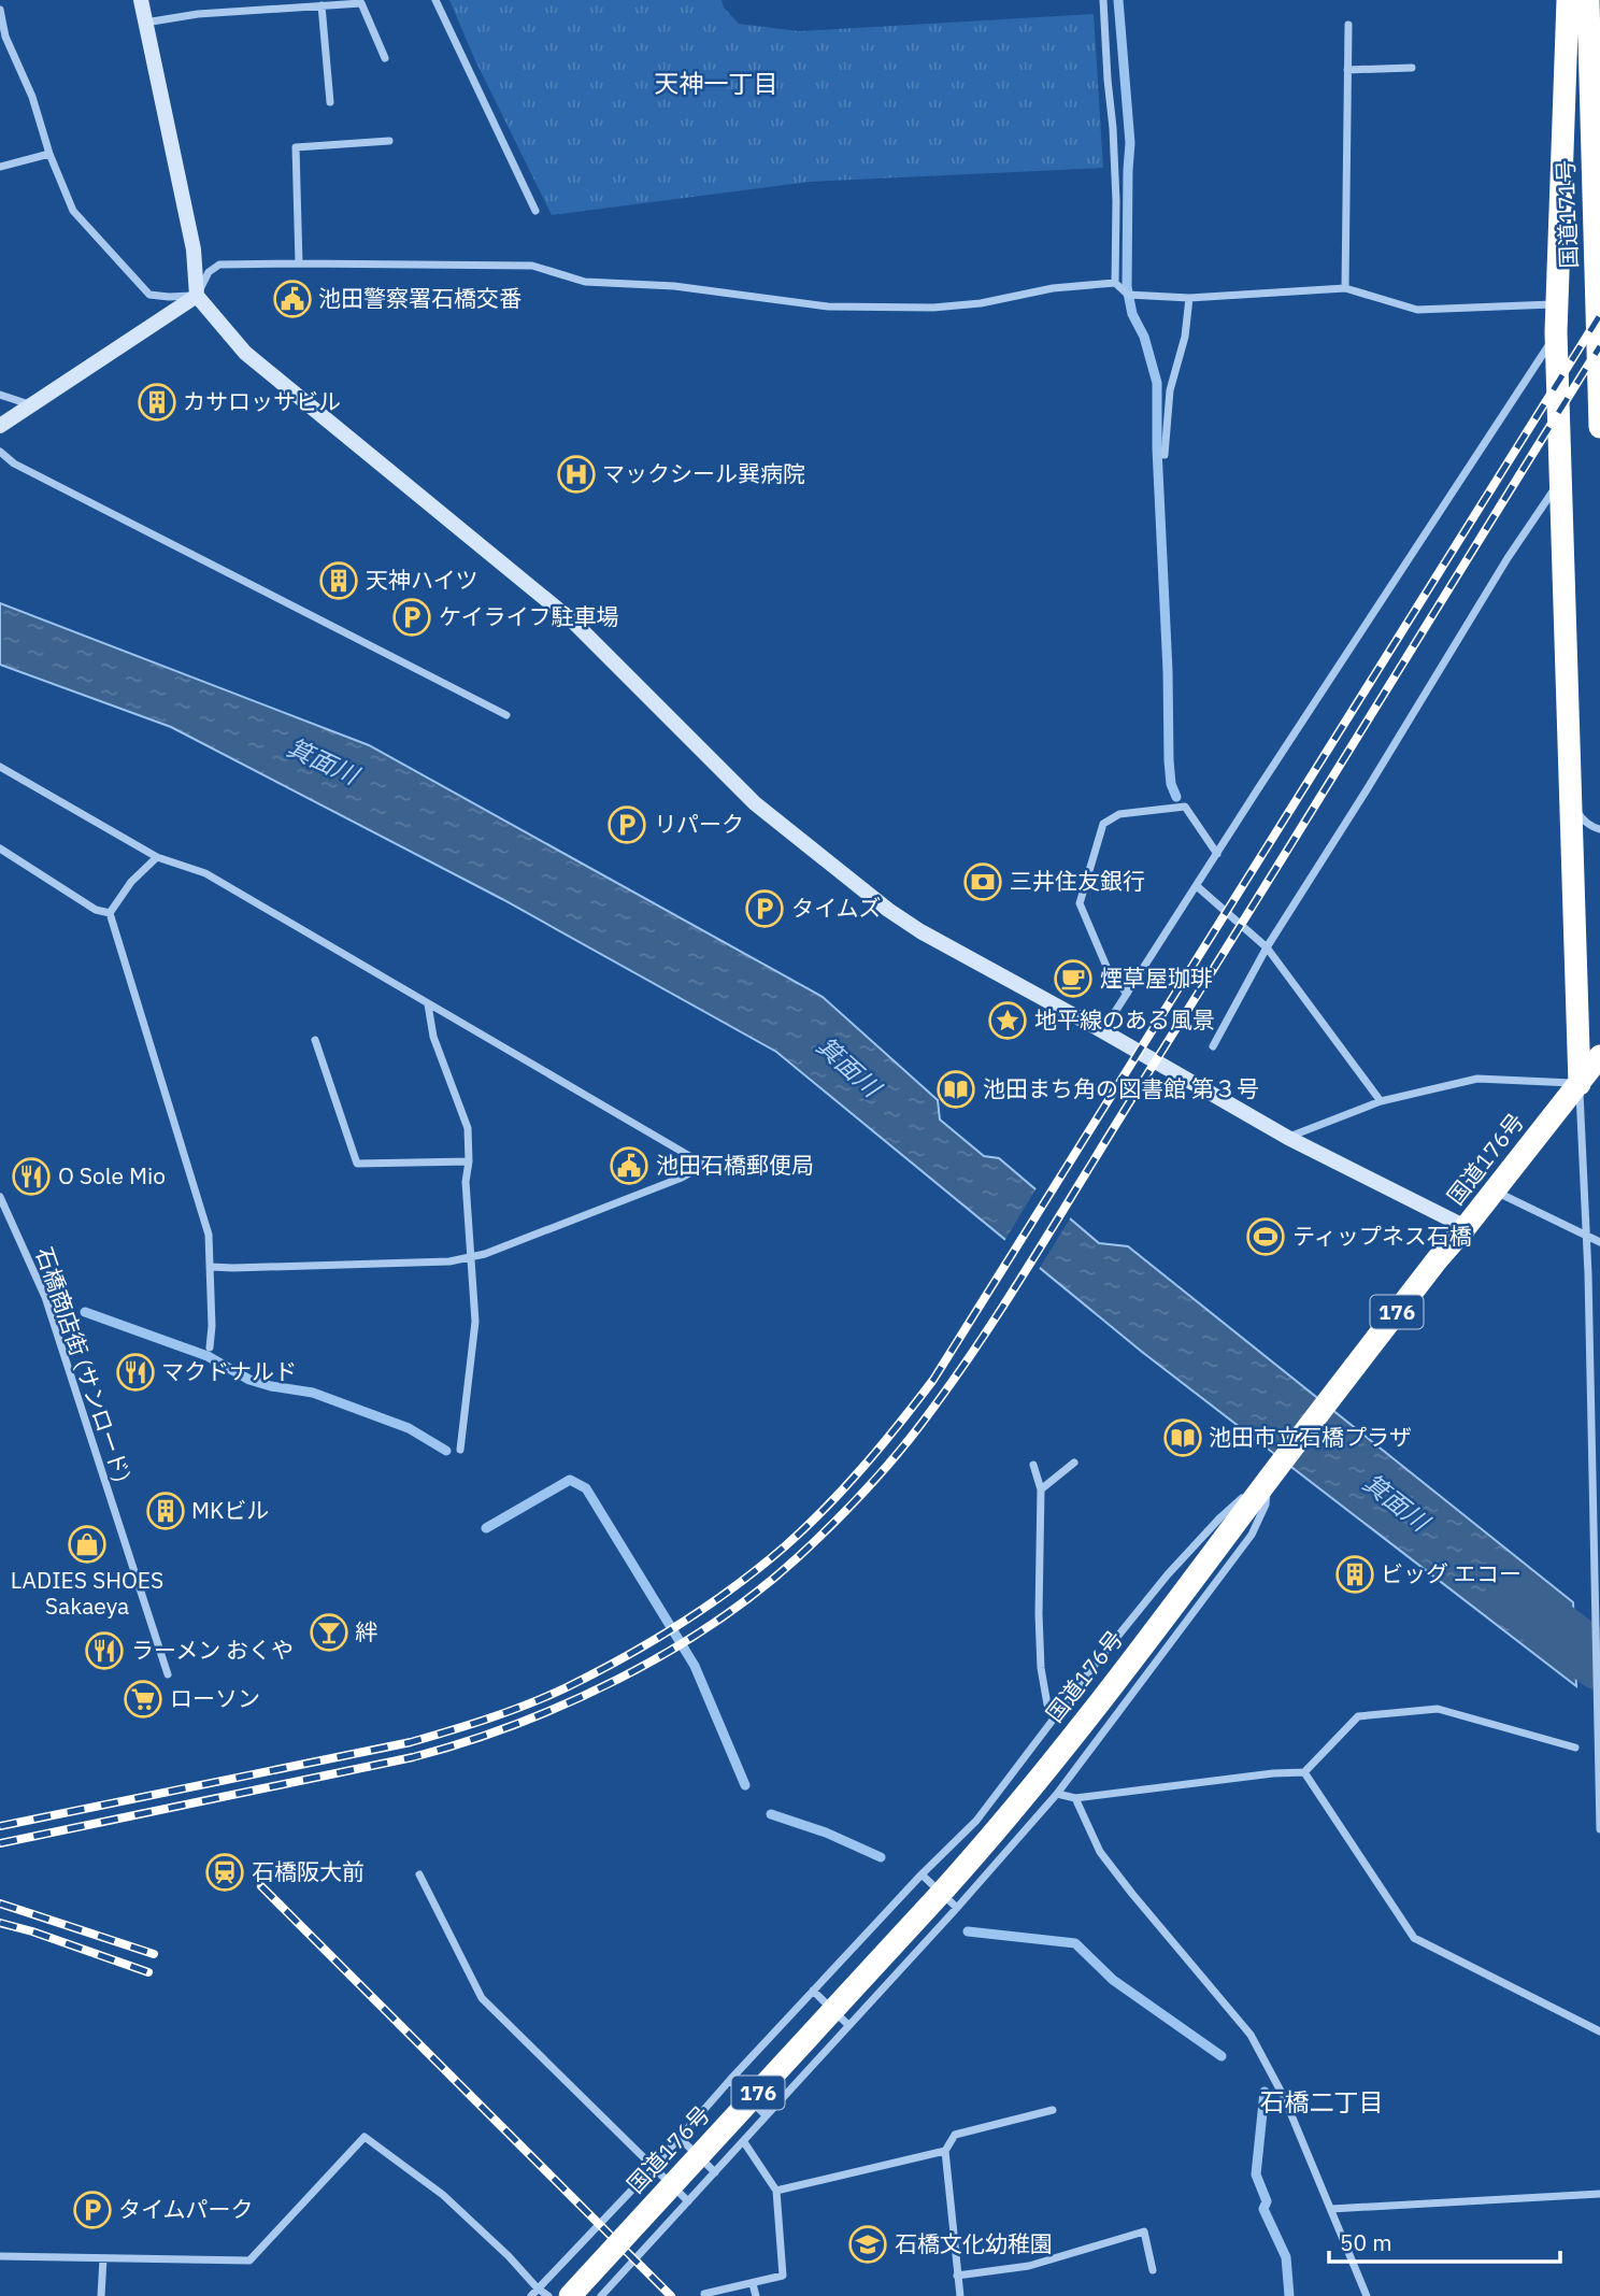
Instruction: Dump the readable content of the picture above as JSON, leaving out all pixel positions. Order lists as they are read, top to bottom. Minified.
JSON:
{"streets":{"highway":["国道171号","国道176号","176"],"street":["石橋商店街 (サンロード)"]},"districts":["天神一丁目","石橋二丁目"],"water":["箕面川"],"places":{"public building":["池田警察署石橋交番","池田石橋郵便局"],"building":["カサロッサビル","天神ハイツ","MKビル","ビッグ エコー"],"hospital":["マックシール巽病院"],"parking":["ケイライフ駐車場","リパーク","タイムズ","タイムパーク"],"bank":["三井住友銀行"],"cafe":["煙草屋珈琲"],"place":["地平線のある風景"],"library":["池田まち角の図書館 第３号","池田市立石橋プラザ"],"restaurant":["O Sole Mio","マクドナルド","ラーメン おくや"],"sports":["ティップネス石橋"],"shop":["LADIES SHOES Sakaeya"],"bar":["絆"],"supermarket":["ローソン"],"station":["石橋阪大前"],"school or university":["石橋文化幼稚園"]},"scale_bar":"50 m"}
